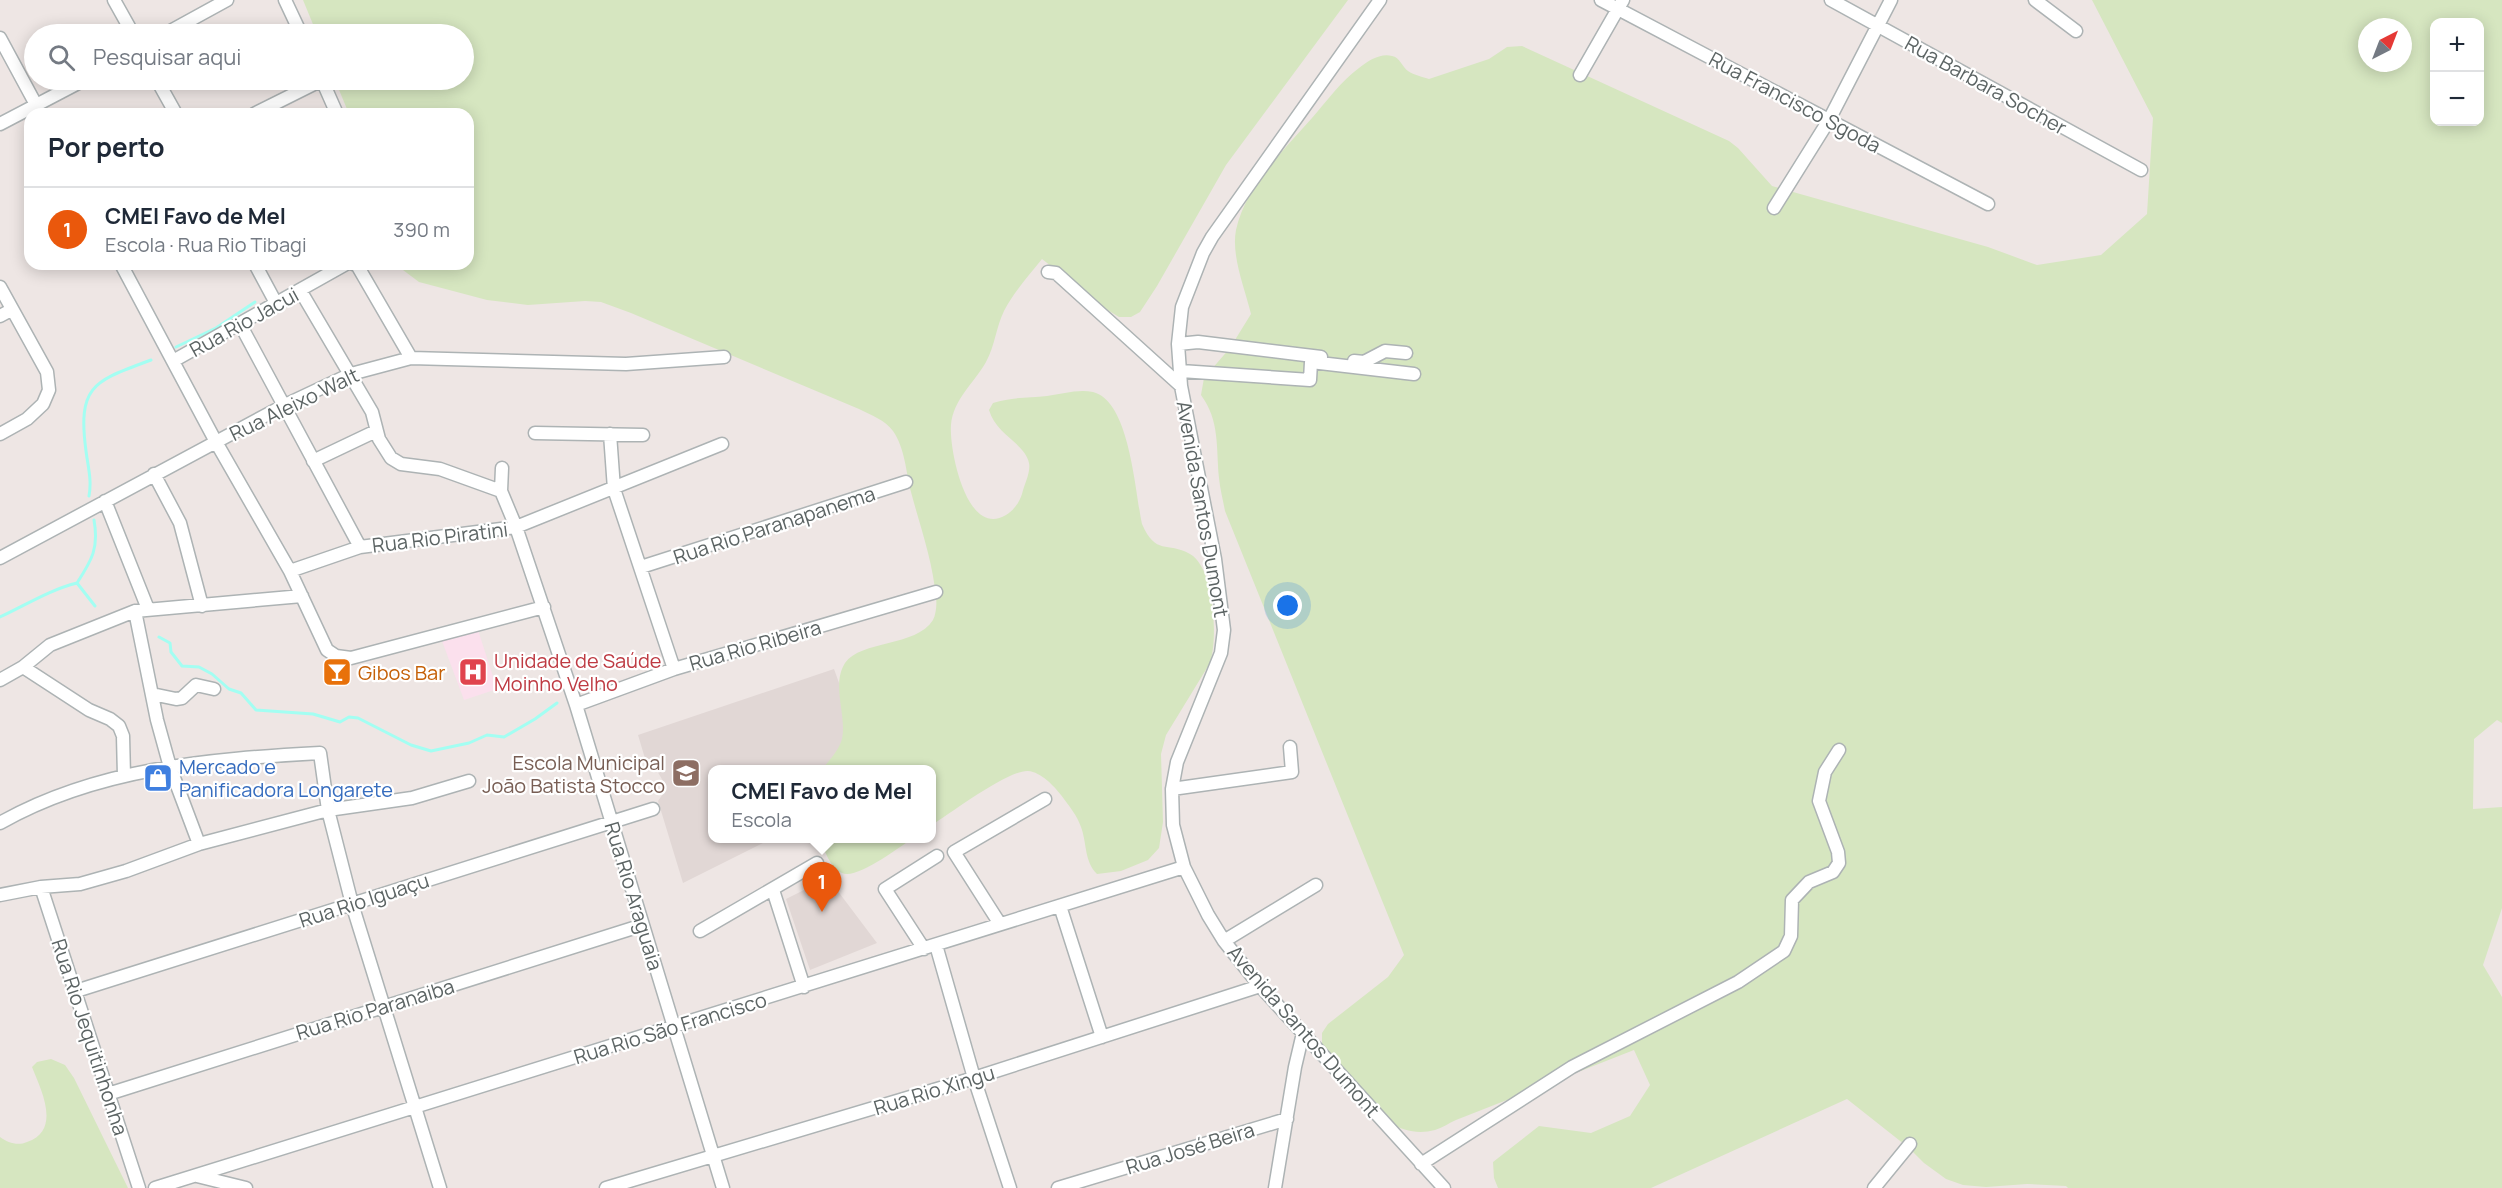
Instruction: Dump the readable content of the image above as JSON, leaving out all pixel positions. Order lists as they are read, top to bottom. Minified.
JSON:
{"streets":{"street":["Rua Barbara Socher","Rua Francisco Sgoda","Rua Rio Jacui","Rua Aleixo Walt","Avenida Santos Dumont","Rua Rio Paranapanema","Rua Rio Piratini","Rua Rio Ribeira","Rua Rio Araguaia","Rua Rio Iguaçu","Rua Rio Paranaiba","Rua Rio São Francisco","Rua Rio Jequitinhonha","Rua Rio Xingu","Rua José Beira"]},"crossings":[["Avenida Santos Dumont","Rua Rio São Francisco"],["Avenida Santos Dumont","Rua Rio Xingu"],["Rua Rio Piratini","Rua Rio Araguaia"],["Rua Rio Ribeira","Rua Rio Araguaia"],["Rua Rio Araguaia","Rua Rio Iguaçu"],["Rua Rio Araguaia","Rua Rio Paranaiba"],["Rua Rio Araguaia","Rua Rio São Francisco"],["Rua Rio Araguaia","Rua Rio Xingu"],["Rua Rio Iguaçu","Rua Rio Jequitinhonha"],["Rua Rio Paranaiba","Rua Rio Jequitinhonha"]],"places":{"bar":["Gibos Bar"],"hospital":["Unidade de Saúde Moinho Velho"],"school or university":["Escola Municipal João Batista Stocco"],"shop":["Mercado e Panificadora Longarete"]},"north":"top right","page":{"map_buttons":["+","−"],"search":"Pesquisar aqui","heading":"Por perto","list":[{"mark":"1","name":"CMEI Favo de Mel","note":"Escola · Rua Rio Tibagi","value":"390 m"}],"popup":["CMEI Favo de Mel","Escola"],"pins":"1"}}
